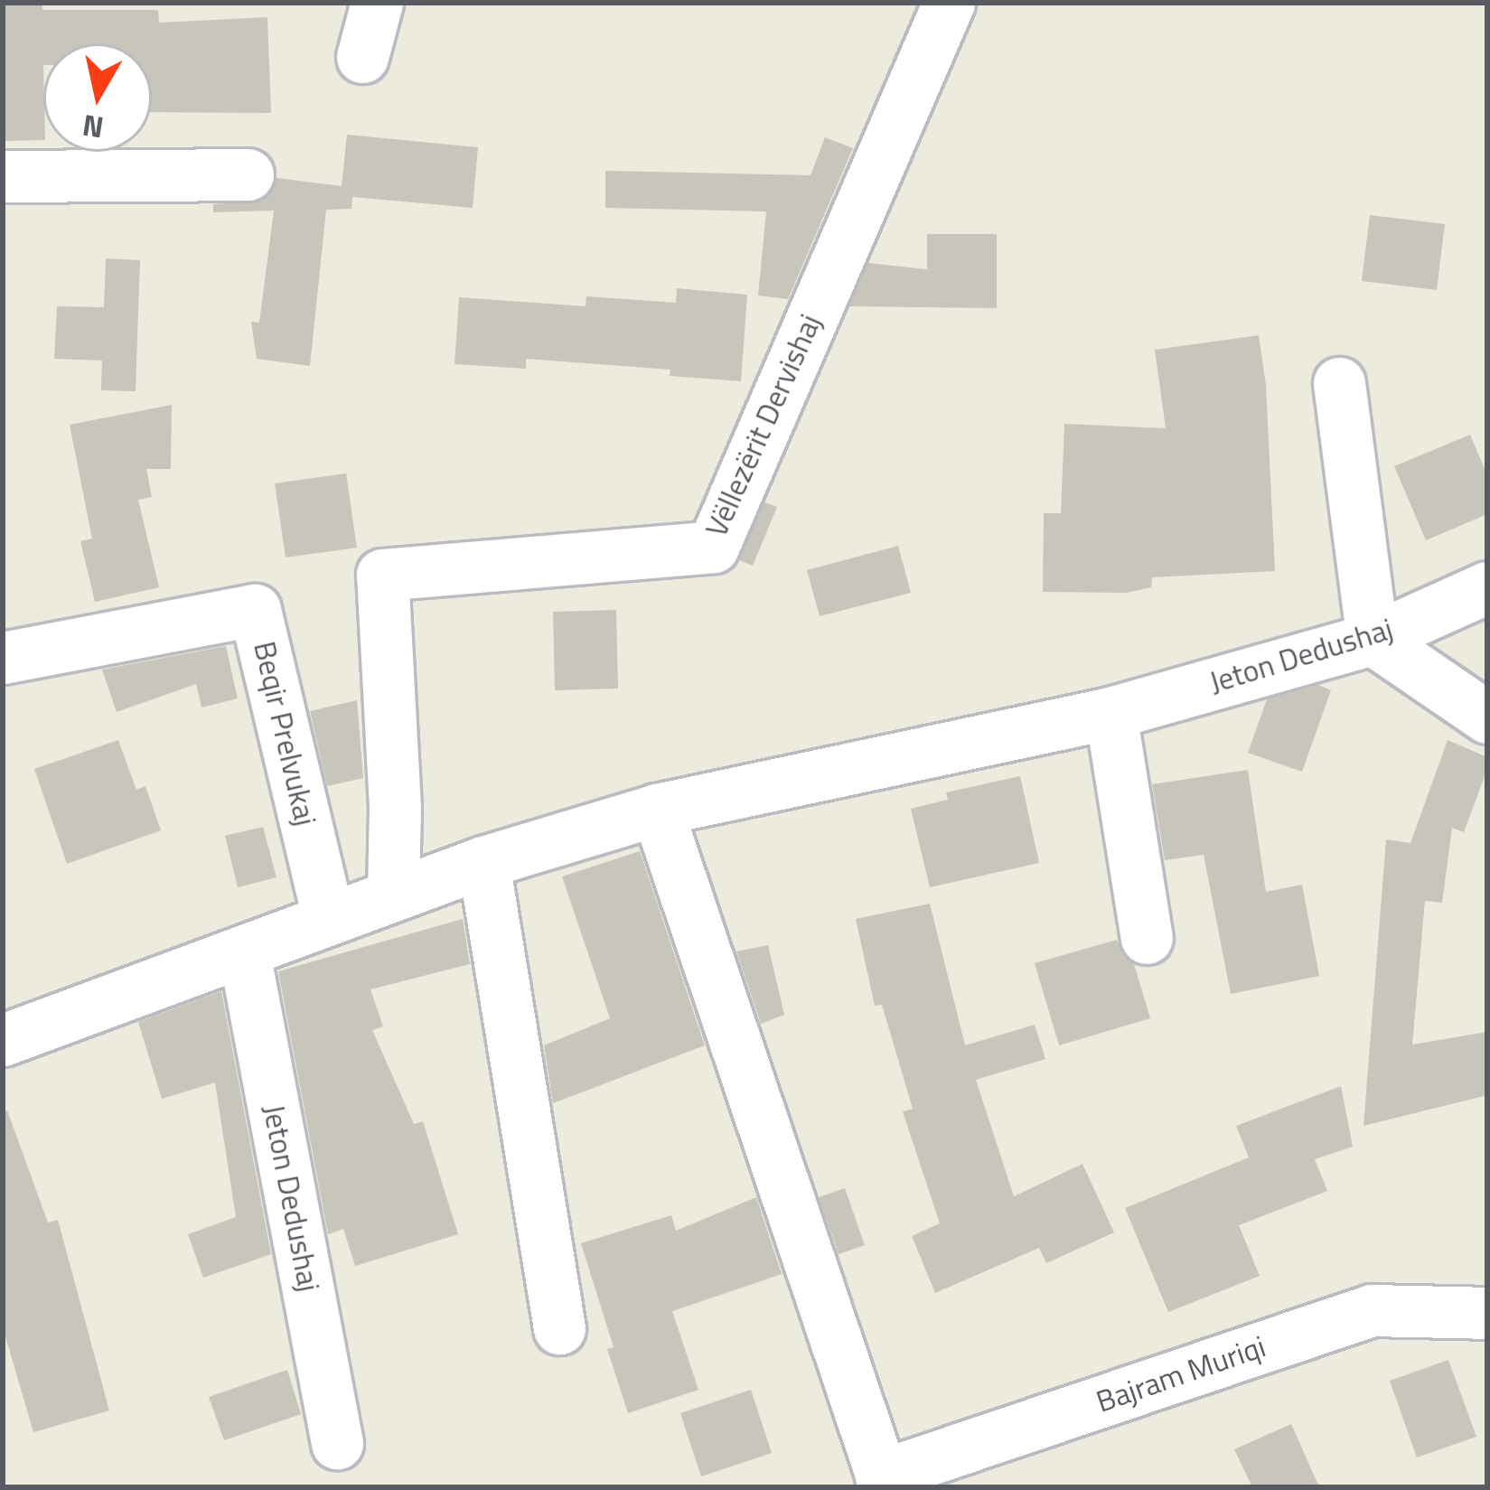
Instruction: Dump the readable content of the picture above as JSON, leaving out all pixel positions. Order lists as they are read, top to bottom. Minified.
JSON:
{"streets":{"street":["Vëllezërit Dervishaj","Jeton Dedushaj","Beqir Prelvukaj","Bajram Muriqi"]},"crossings":[["Vëllezërit Dervishaj","Jeton Dedushaj"],["Jeton Dedushaj","Beqir Prelvukaj"],["Jeton Dedushaj","Bajram Muriqi"]],"north":"bottom"}
